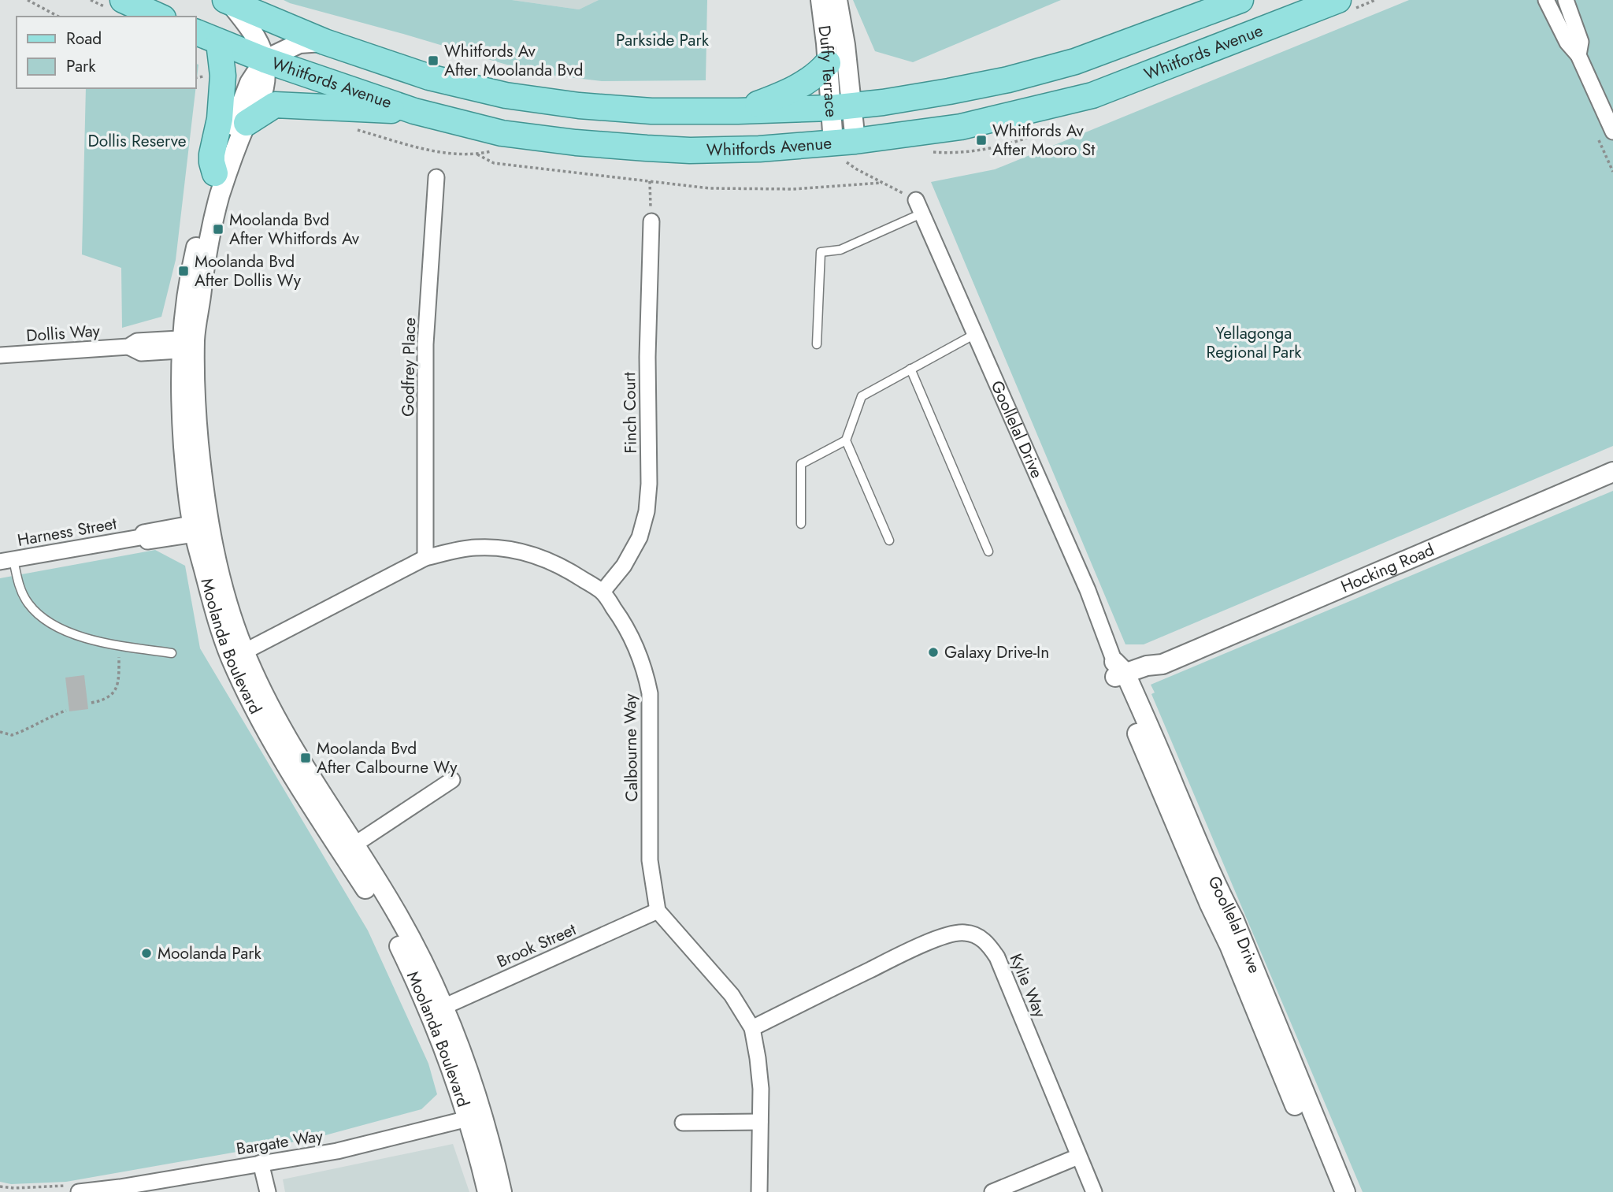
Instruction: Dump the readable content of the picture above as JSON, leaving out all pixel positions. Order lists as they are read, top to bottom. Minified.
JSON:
{"streets":{"main road":["Whitfords Avenue"],"street":["Duffy Terrace","Dollis Way","Godfrey Place","Finch Court","Goollelal Drive","Harness Street","Hocking Road","Moolanda Boulevard","Calbourne Way","Brook Street","Kylie Way","Bargate Way"]},"crossings":[["Whitfords Avenue","Duffy Terrace"],["Whitfords Avenue","Moolanda Boulevard"],["Dollis Way","Moolanda Boulevard"],["Godfrey Place","Calbourne Way"],["Finch Court","Calbourne Way"],["Goollelal Drive","Hocking Road"],["Harness Street","Moolanda Boulevard"],["Moolanda Boulevard","Calbourne Way"],["Moolanda Boulevard","Brook Street"],["Moolanda Boulevard","Bargate Way"],["Calbourne Way","Brook Street"]],"parks":["Parkside Park","Dollis Reserve","Yellagonga Regional Park"],"places":{"transit":["Whitfords Av After Moolanda Bvd","Whitfords Av After Mooro St","Moolanda Bvd After Whitfords Av","Moolanda Bvd After Dollis Wy","Moolanda Bvd After Calbourne Wy"],"other":["Galaxy Drive-In","Moolanda Park"]},"legend":["Road","Park"]}
